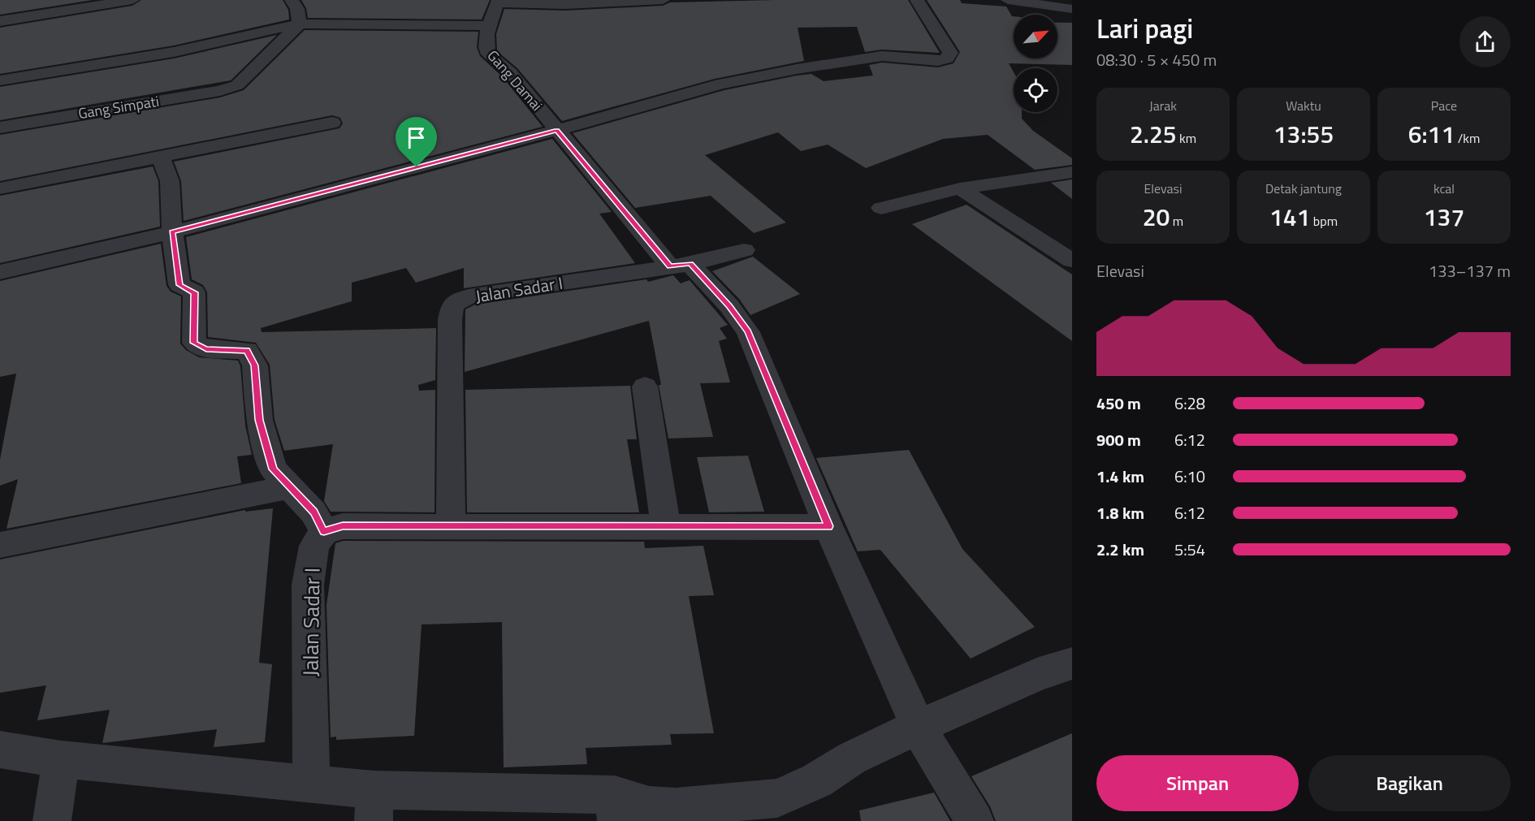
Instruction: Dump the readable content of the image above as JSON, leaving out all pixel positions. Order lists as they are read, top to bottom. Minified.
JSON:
{"streets":{"street":["Gang Damai","Gang Simpati","Jalan Sadar I"]},"north":"top right","page":{"heading":["Lari pagi","08:30 · 5 × 450 m"],"stats":[["Jarak","2.25 km"],["Waktu","13:55"],["Pace","6:11 /km"],["Elevasi","20 m"],["Detak jantung","141 bpm"],["kcal","137"]],"chart":["Elevasi","133–137 m"],"list":[{"name":"450 m","note":"6:28"},{"name":"900 m","note":"6:12"},{"name":"1.4 km","note":"6:10"},{"name":"1.8 km","note":"6:12"},{"name":"2.2 km","note":"5:54"}],"buttons":["Simpan","Bagikan"]}}
